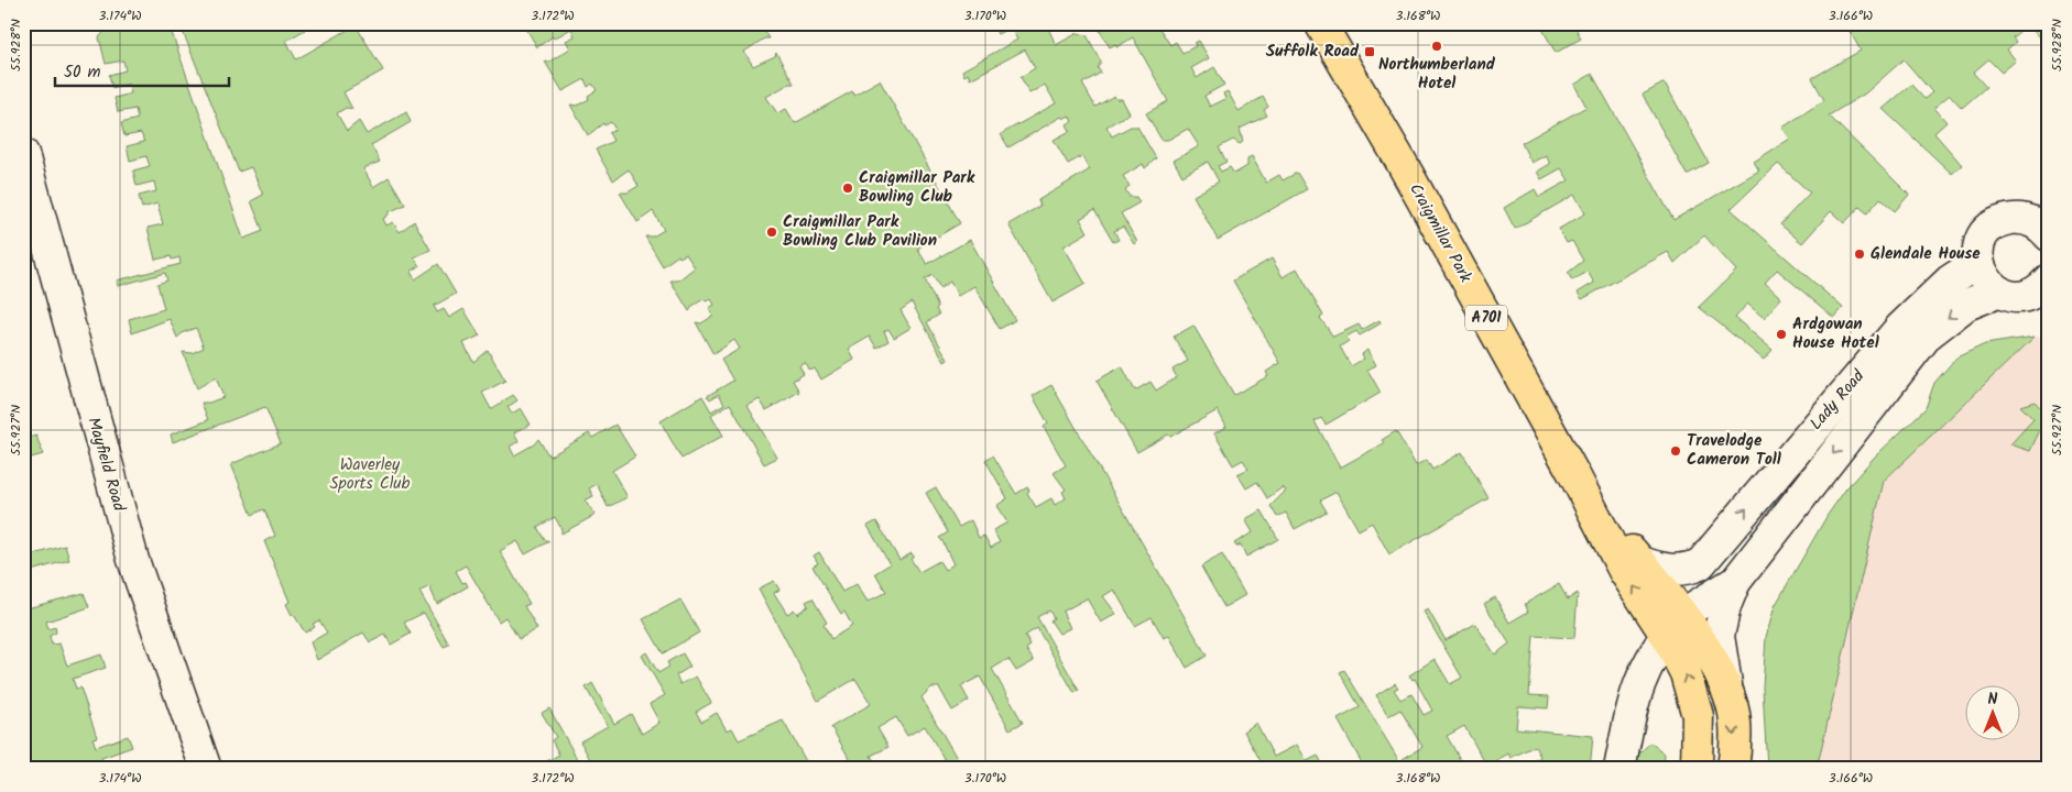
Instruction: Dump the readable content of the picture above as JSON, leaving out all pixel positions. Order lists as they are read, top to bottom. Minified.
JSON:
{"streets":{"main road":["Craigmillar Park","A701"],"street":["Lady Road","Mayfield Road"]},"crossings":[["Craigmillar Park","A701"],["Craigmillar Park","Lady Road"],["A701","Lady Road"]],"parks":["Waverley Sports Club"],"places":{"other":["Northumberland Hotel","Craigmillar Park Bowling Club","Craigmillar Park Bowling Club Pavilion","Glendale House","Ardgowan House Hotel","Travelodge Cameron Toll"],"transit":["Suffolk Road"]},"scale_bar":"50 m","north":"top","coordinates":["3.174°W","3.172°W","3.170°W","3.168°W","3.166°W","55.928°N","55.927°N"]}
